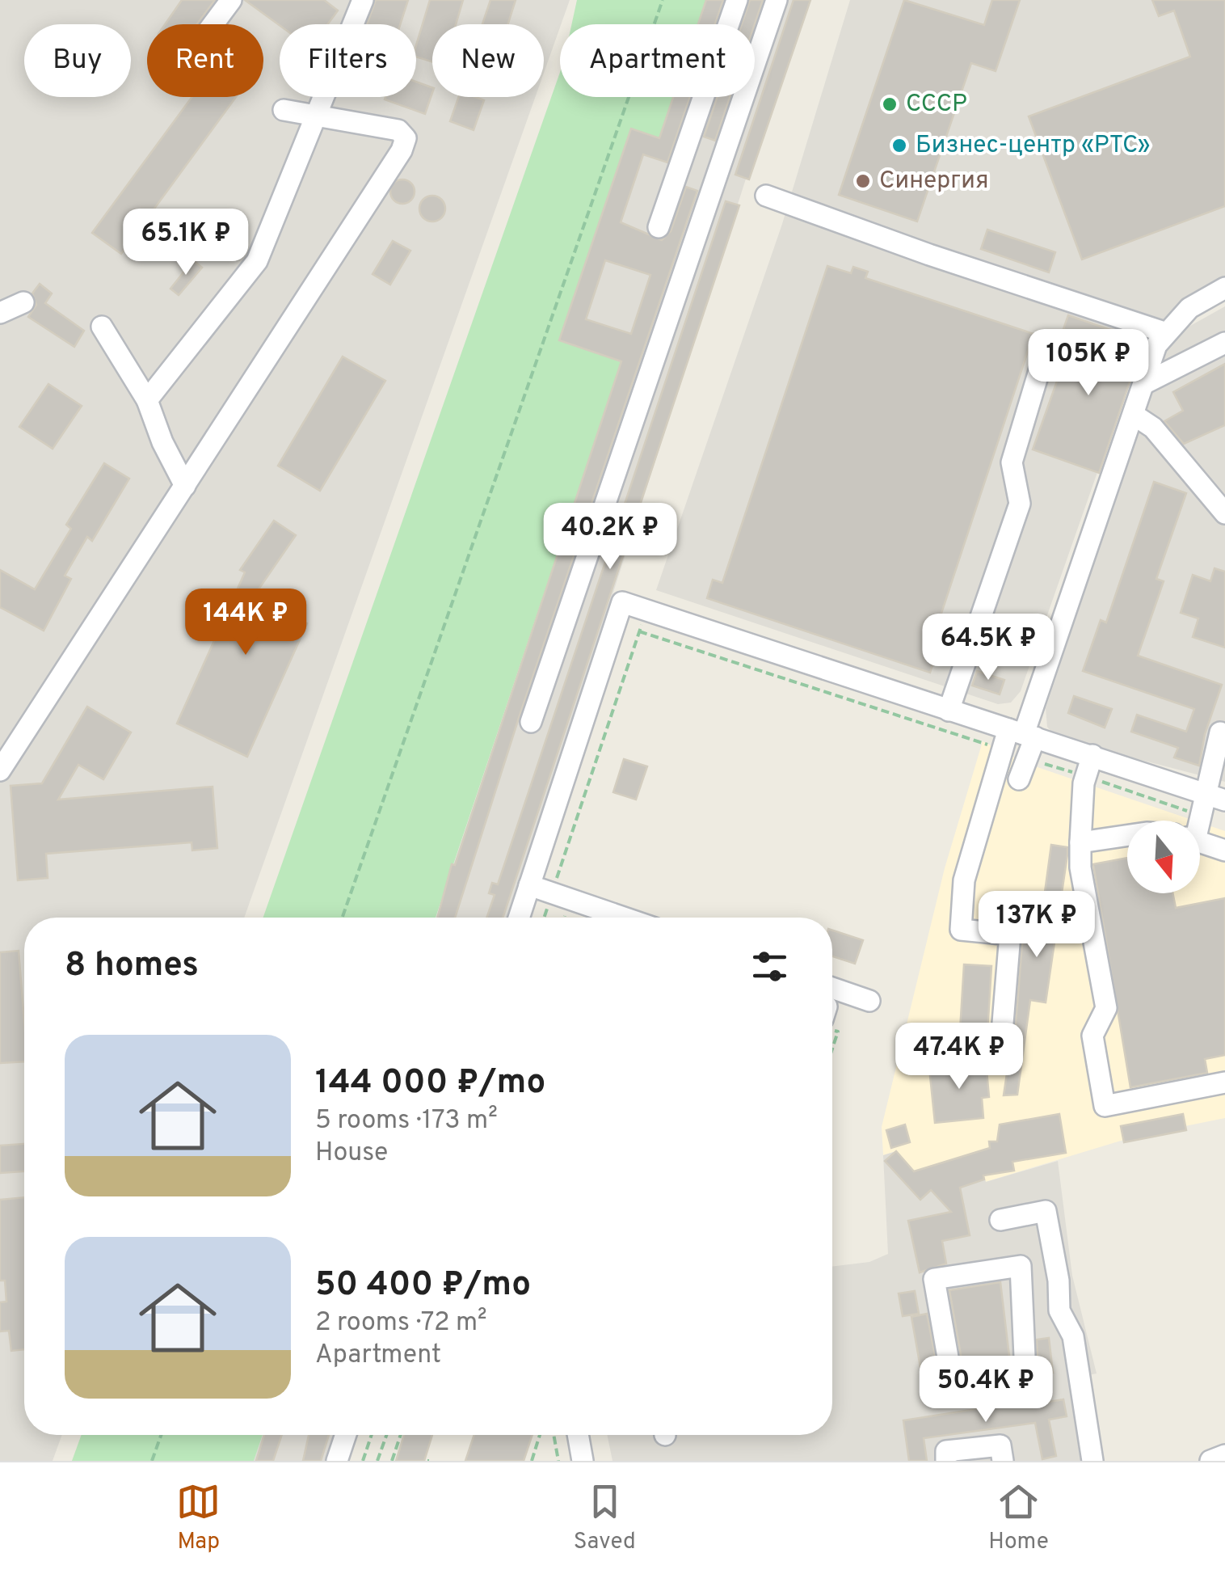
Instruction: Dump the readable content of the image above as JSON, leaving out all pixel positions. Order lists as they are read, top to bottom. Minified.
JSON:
{"places":["СССР","Бизнес-центр «РТС»","Синергия"],"north":"bottom","page":{"chip":["Buy","Rent","Filters","New","Apartment"],"price":["65.1K ₽","105K ₽","40.2K ₽","144K ₽","64.5K ₽","137K ₽","47.4K ₽","50.4K ₽"],"heading":"8 homes","list":[{"name":"144 000 ₽/mo","note":"5 rooms · 173 m² · House"},{"name":"50 400 ₽/mo","note":"2 rooms · 72 m² · Apartment"}],"tabs":["Map","Saved","Home"]}}
